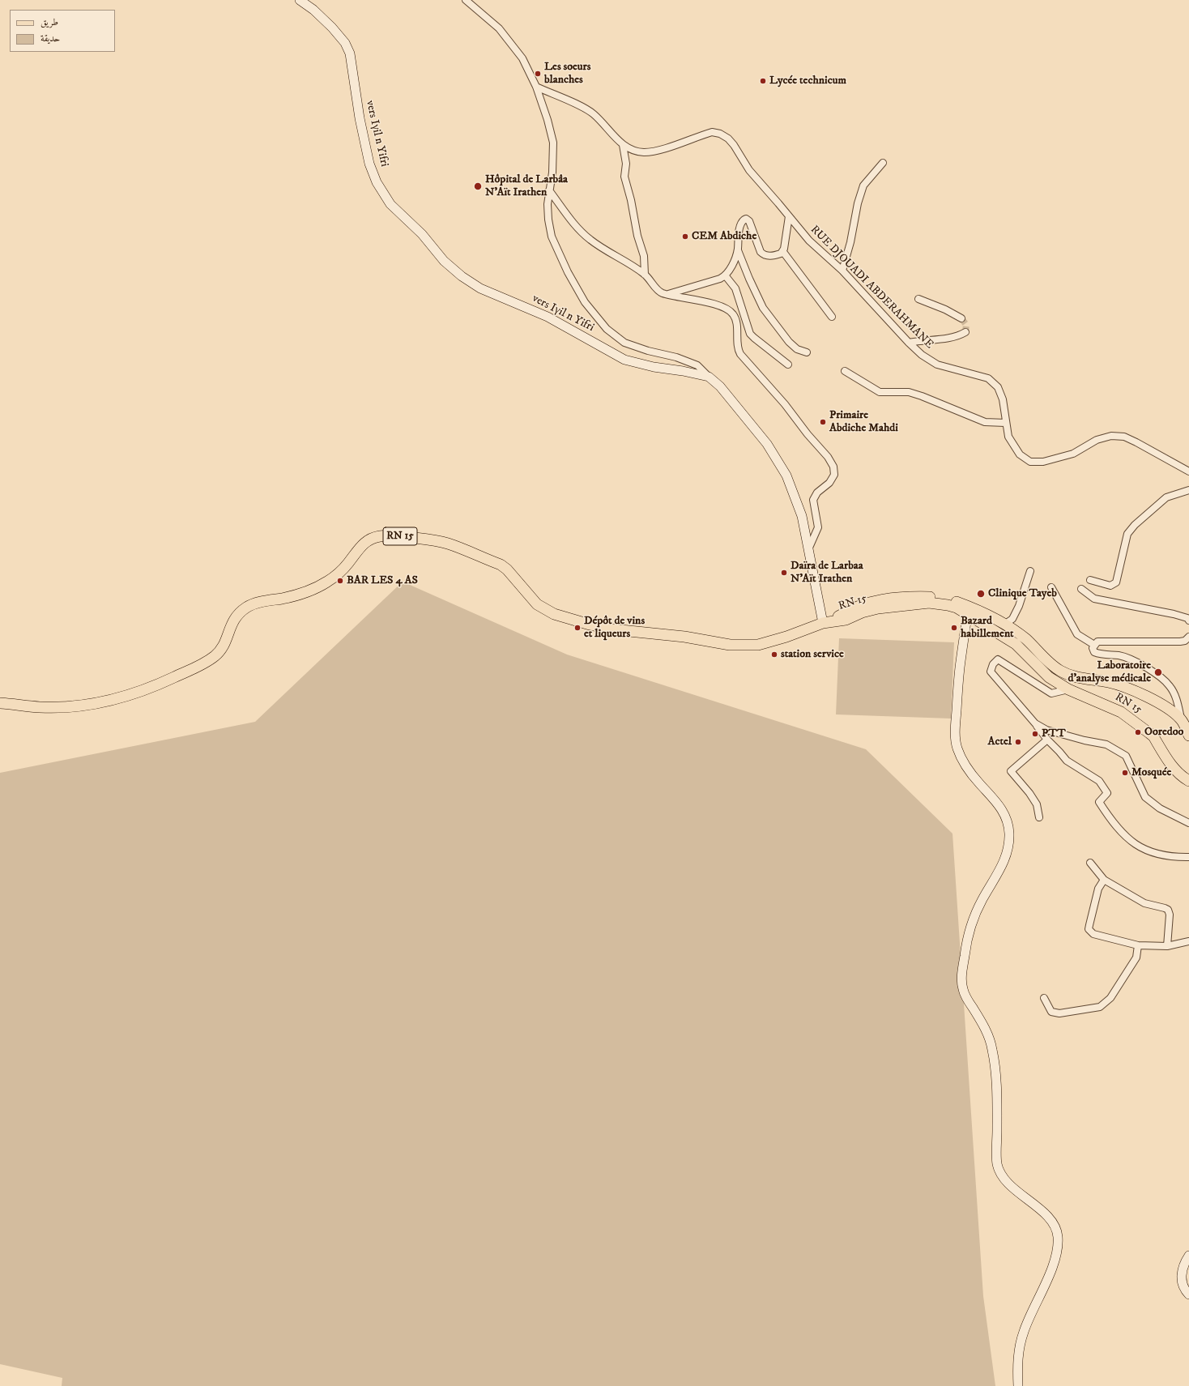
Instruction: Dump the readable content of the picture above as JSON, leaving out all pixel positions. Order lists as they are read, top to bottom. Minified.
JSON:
{"streets":{"main road":["vers Iγil n Yifri","RN 15"],"street":["RUE DJOUADI ABDERAHMANE"]},"crossings":[["vers Iγil n Yifri","RN 15"]],"places":["Les soeurs blanches","Lycée technicum","Hôpital de Larbâa N'Aït Irathen","CEM Abdiche","Primaire Abdiche Mahdi","Daïra de Larbaa N'Aït Irathen","BAR LES 4 AS","Clinique Tayeb","Dépôt de vins et liqueurs","Bazard habillement","station service","Laboratoire d'analyse médicale","Ooredoo","PTT","Actel","Mosquée"],"legend":["طريق","حديقة"]}
